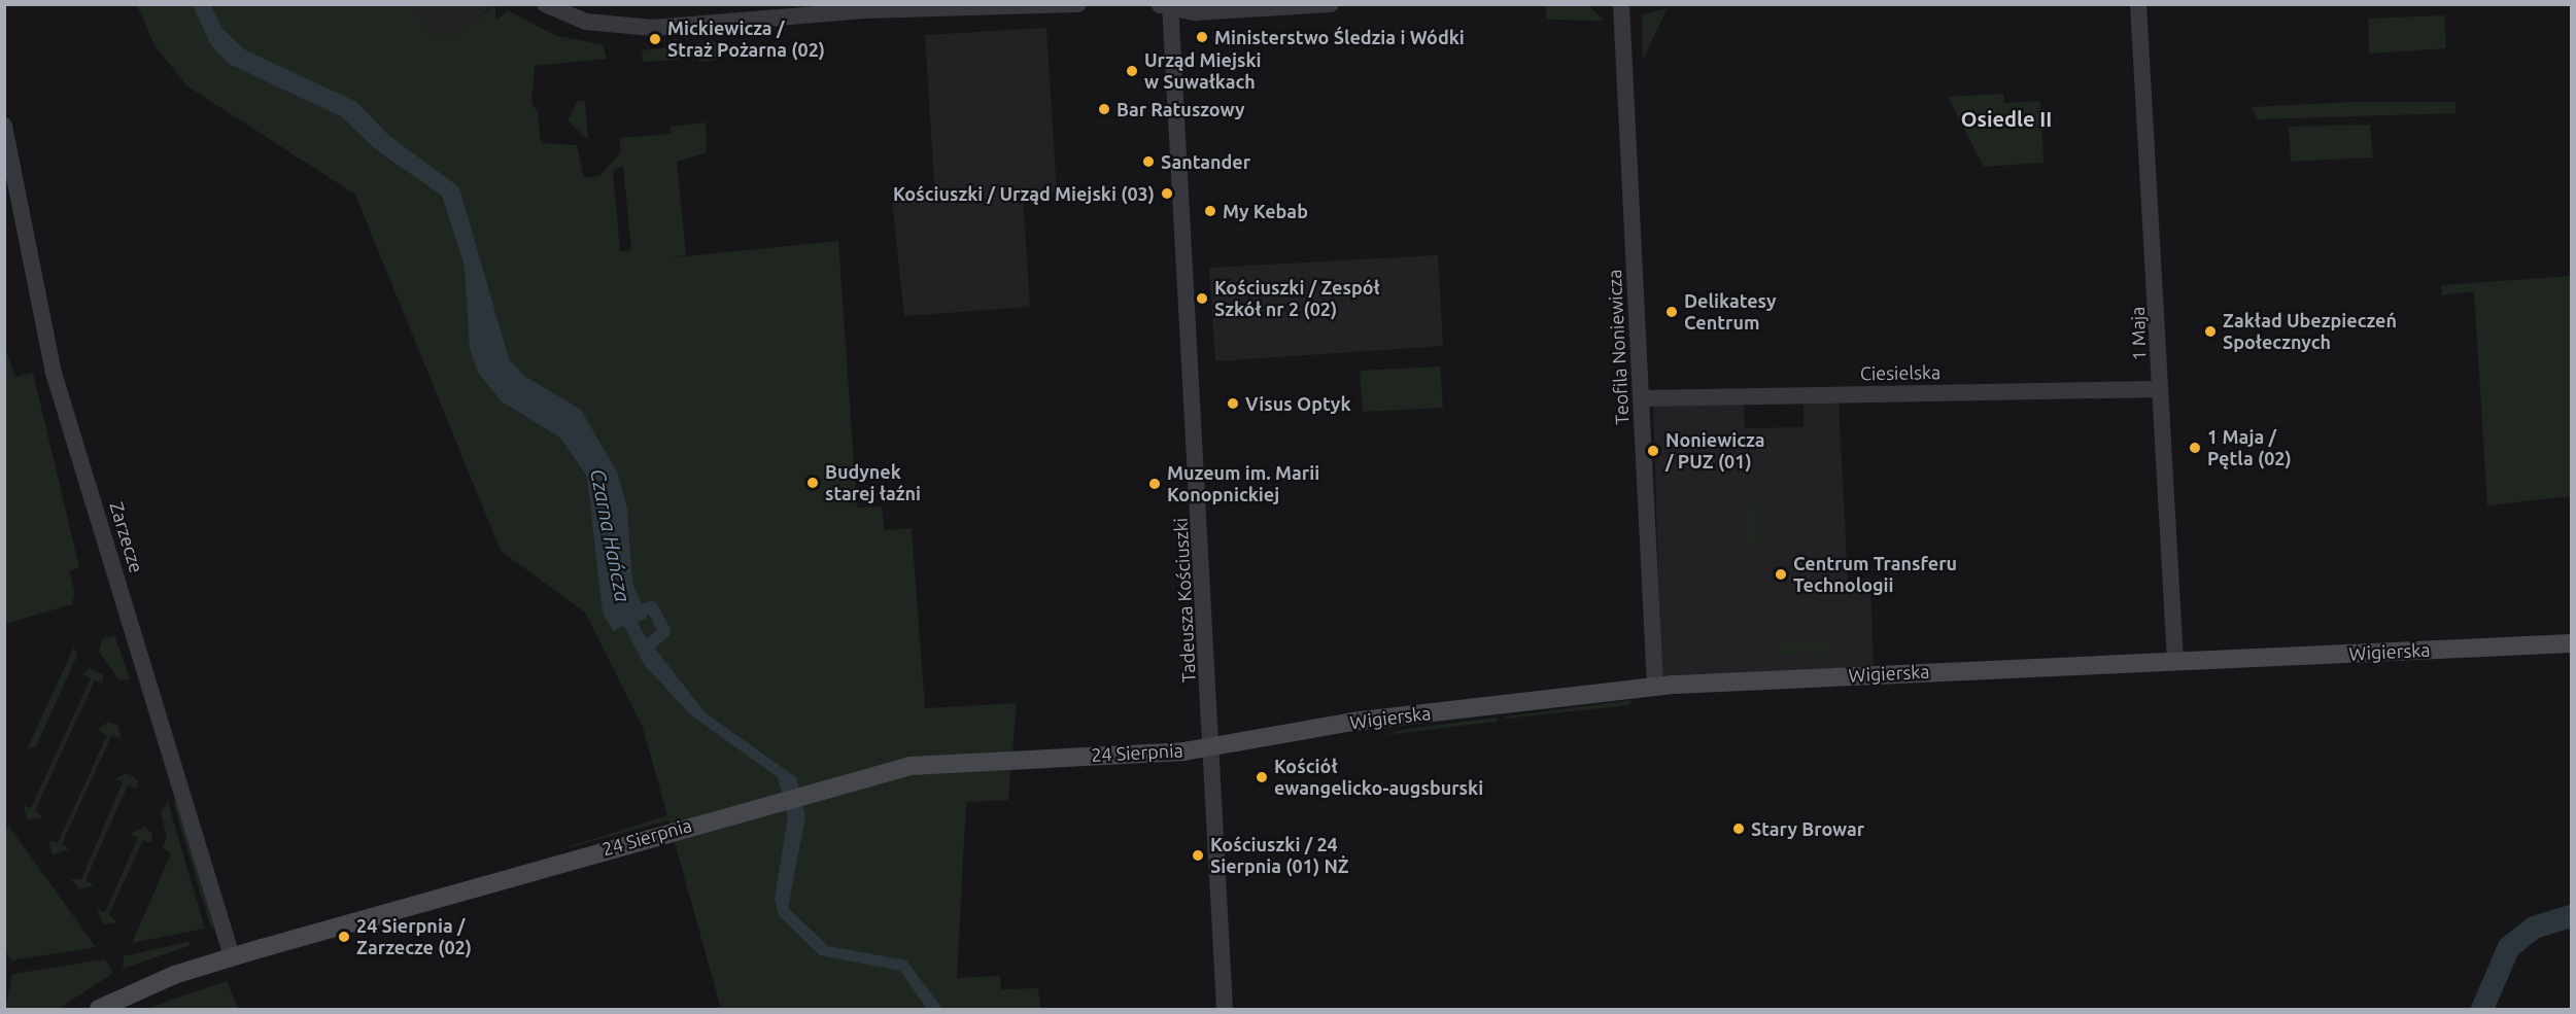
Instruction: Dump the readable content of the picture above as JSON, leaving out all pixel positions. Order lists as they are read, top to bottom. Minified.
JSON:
{"streets":{"main road":["Wigierska","24 Sierpnia"],"street":["1 Maja","Teofila Noniewicza","Ciesielska","Zarzecze","Tadeusza Kościuszki"]},"crossings":[["1 Maja","Ciesielska"],["1 Maja","Wigierska"],["Teofila Noniewicza","Ciesielska"],["Teofila Noniewicza","Wigierska"],["Zarzecze","24 Sierpnia"],["Tadeusza Kościuszki","Wigierska"],["Tadeusza Kościuszki","24 Sierpnia"],["Wigierska","24 Sierpnia"]],"districts":["Osiedle II"],"water":["Czarna Hańcza"],"places":["Ministerstwo Śledzia i Wódki","Mickiewicza / Straż Pożarna (02)","Urząd Miejski w Suwałkach","Bar Ratuszowy","Santander","Kościuszki / Urząd Miejski (03)","My Kebab","Kościuszki / Zespół Szkół nr 2 (02)","Delikatesy Centrum","Zakład Ubezpieczeń Społecznych","Visus Optyk","1 Maja / Pętla (02)","Noniewicza / PUZ (01)","Budynek starej łaźni","Muzeum im. Marii Konopnickiej","Centrum Transferu Technologii","Kościół ewangelicko-augsburski","Stary Browar","Kościuszki / 24 Sierpnia (01) NŻ","24 Sierpnia / Zarzecze (02)"]}
